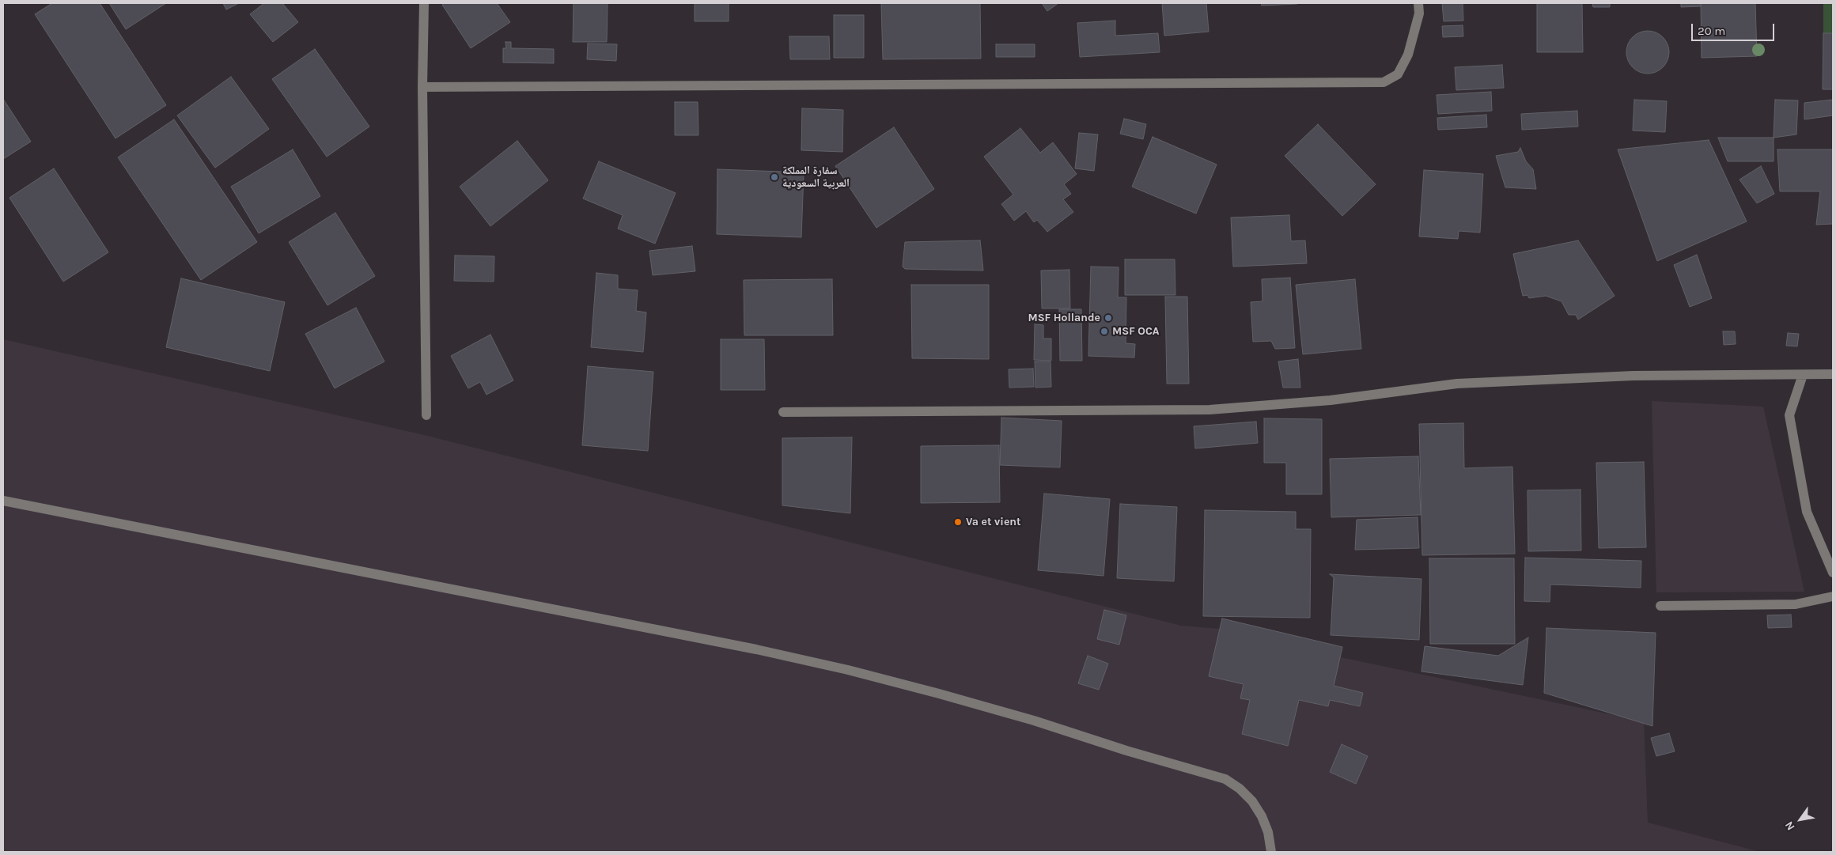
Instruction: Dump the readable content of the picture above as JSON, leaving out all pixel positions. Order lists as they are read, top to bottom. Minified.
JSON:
{"places":["سفارة المملكة العربية السعودية","MSF Hollande","MSF OCA","Va et vient"],"scale_bar":"20 m","north":"bottom left"}
